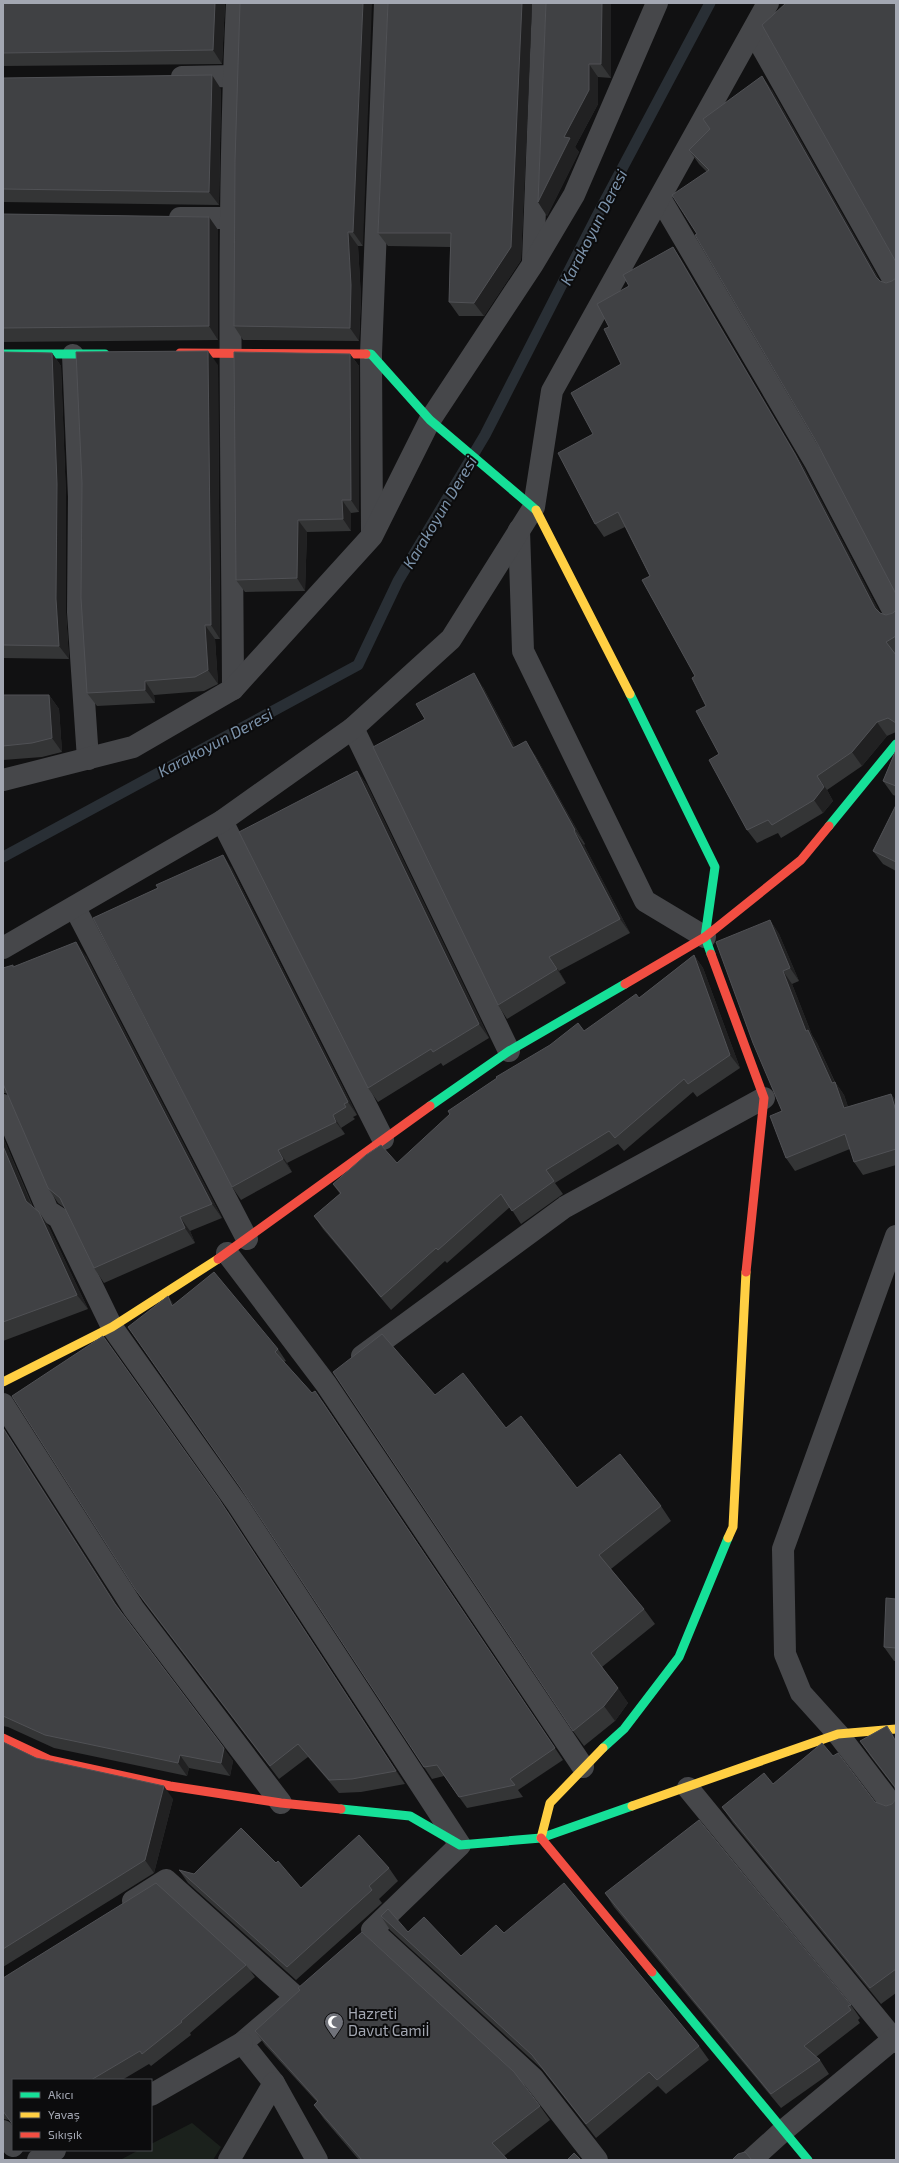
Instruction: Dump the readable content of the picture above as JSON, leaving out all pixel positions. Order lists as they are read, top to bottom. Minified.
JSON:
{"water":["Karakoyun Deresi"],"places":{"mosque":["Hazreti Davut Camiİ"]},"legend":["Akıcı","Yavaş","Sıkışık"]}
